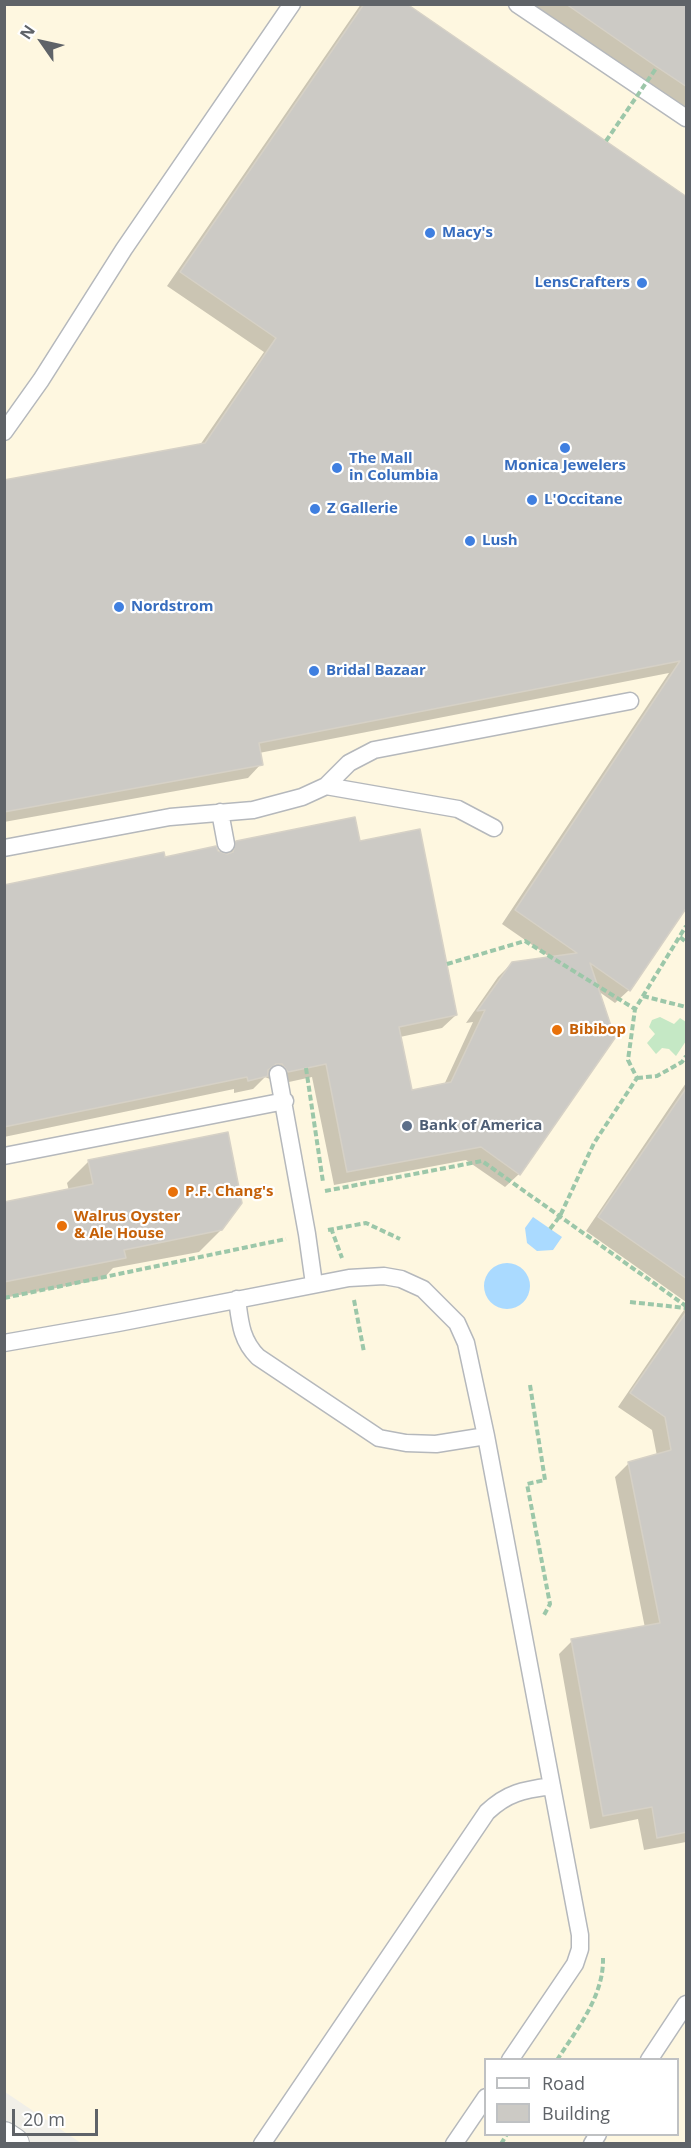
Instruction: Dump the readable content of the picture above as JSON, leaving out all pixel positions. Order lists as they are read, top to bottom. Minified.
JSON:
{"places":["Macy's","LensCrafters","Monica Jewelers","The Mall in Columbia","L'Occitane","Z Gallerie","Lush","Nordstrom","Bridal Bazaar","Bibibop","Bank of America","P.F. Chang's","Walrus Oyster & Ale House"],"legend":["Road","Building"],"scale_bar":"20 m","north":"top left"}
